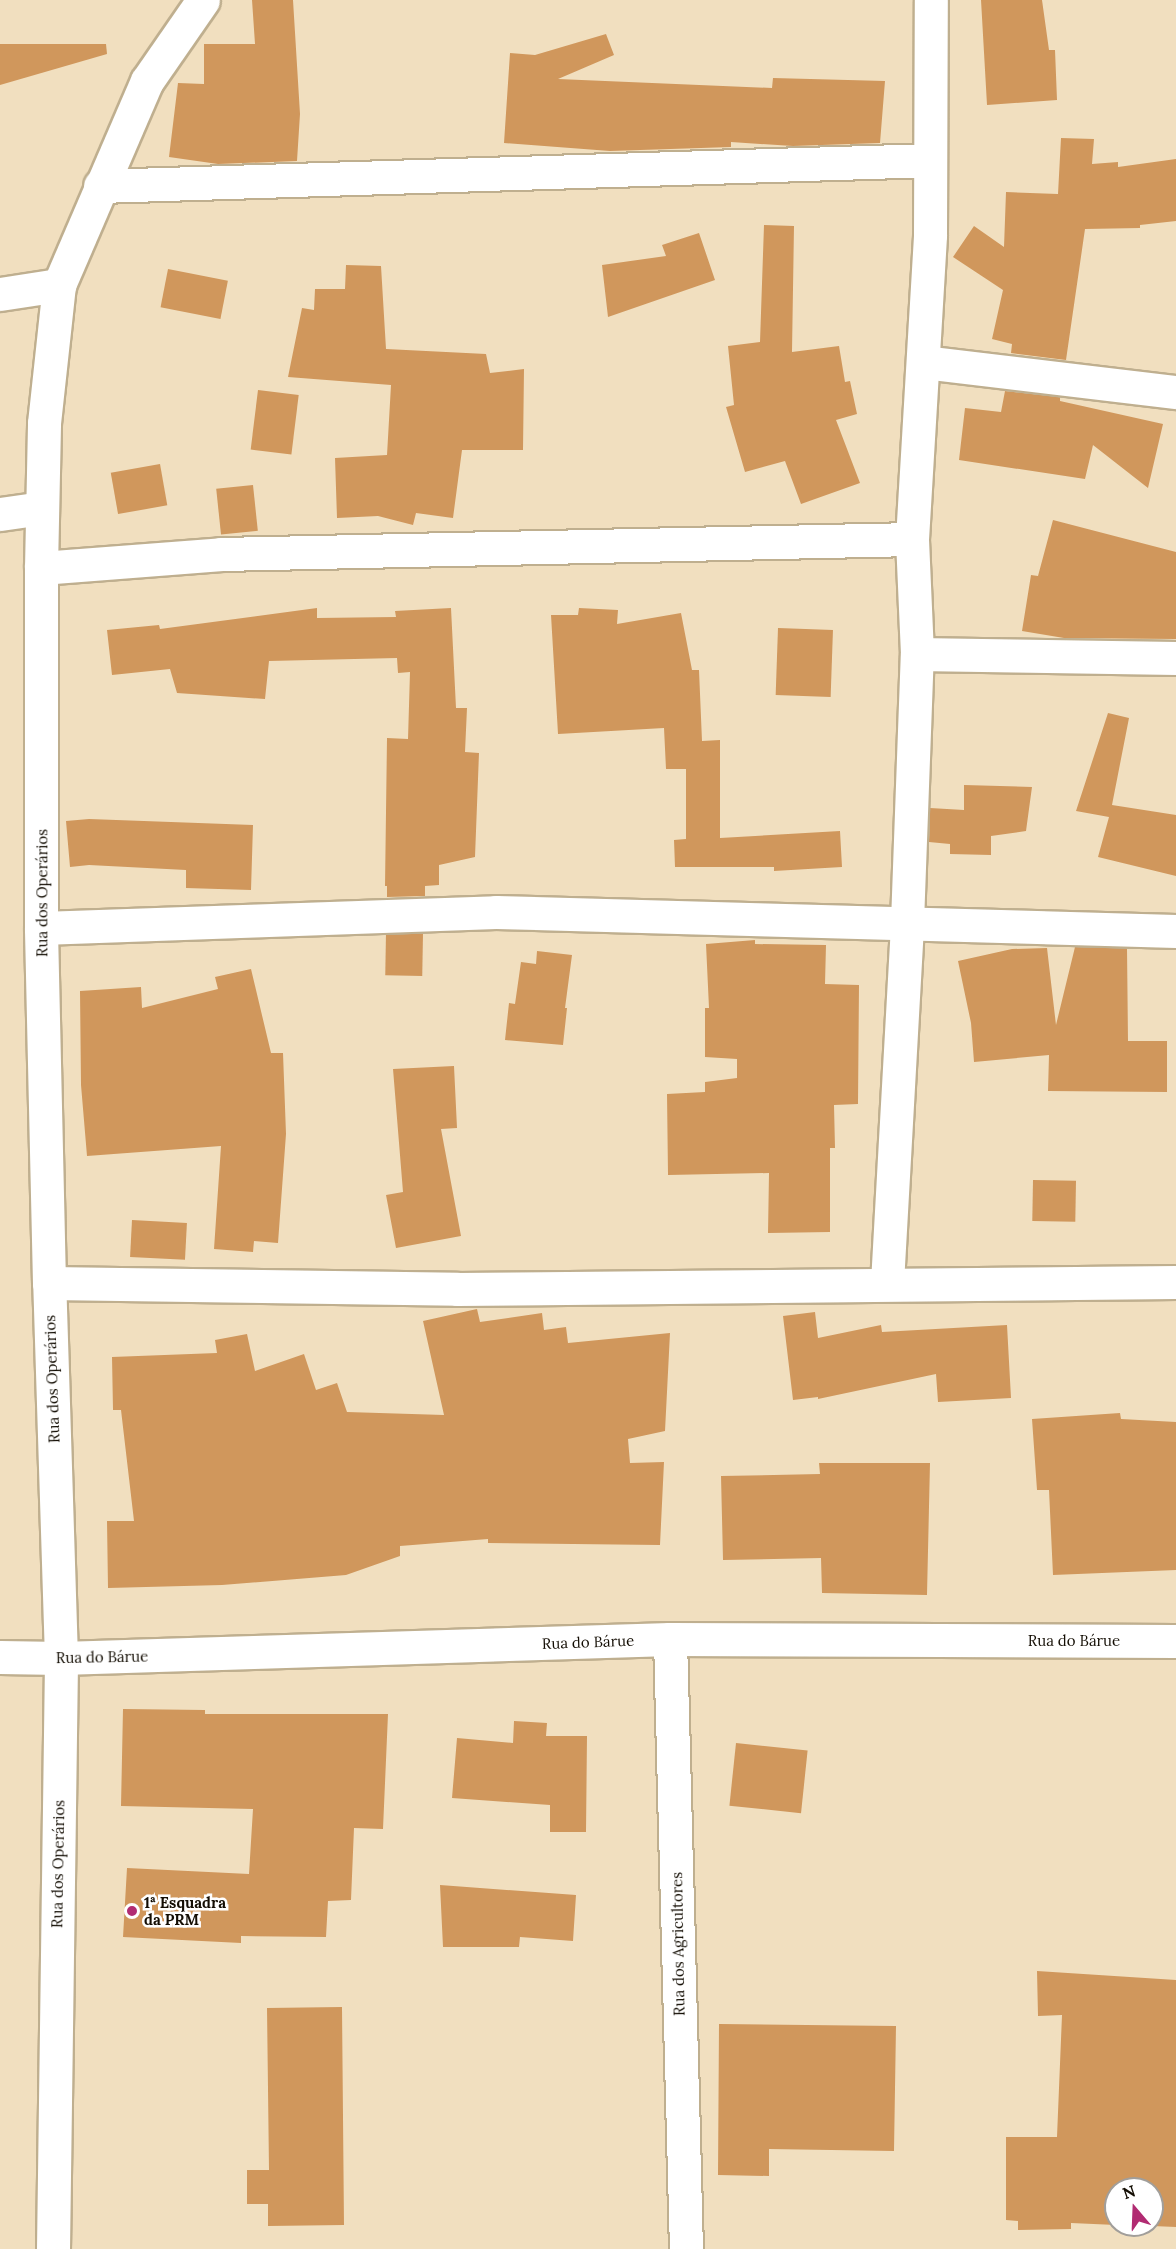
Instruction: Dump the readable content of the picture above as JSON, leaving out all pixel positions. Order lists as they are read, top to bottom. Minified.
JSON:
{"streets":{"street":["Rua dos Operários","Rua do Bárue","Rua dos Agricultores"]},"crossings":[["Rua dos Operários","Rua do Bárue"],["Rua do Bárue","Rua dos Agricultores"]],"places":["1ª Esquadra da PRM"],"north":"top"}
